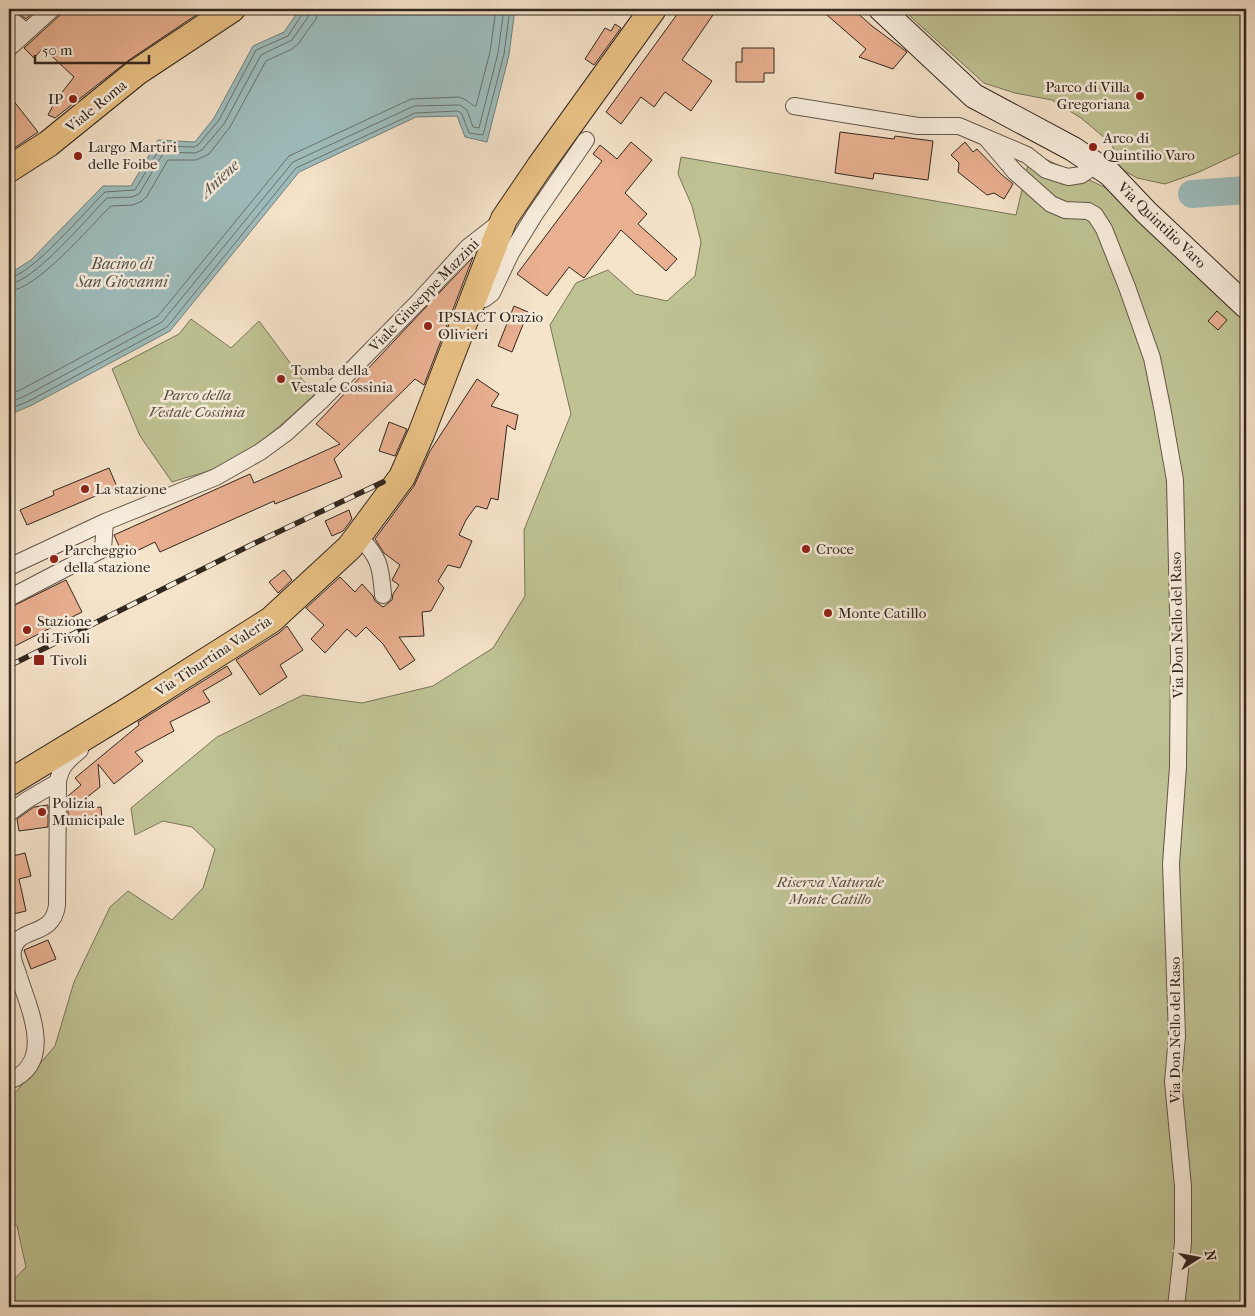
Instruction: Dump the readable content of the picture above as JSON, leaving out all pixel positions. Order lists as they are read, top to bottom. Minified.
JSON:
{"streets":{"main road":["Viale Roma","Via Quintilio Varo","Viale Giuseppe Mazzini","Via Tiburtina Valeria"],"street":["Via Don Nello del Raso"]},"crossings":[["Viale Giuseppe Mazzini","Via Tiburtina Valeria"]],"water":["Aniene","Bacino di San Giovanni"],"parks":["Parco della Vestale Cossinia","Riserva Naturale Monte Catillo"],"places":{"other":["Parco di Villa Gregoriana","IP","Arco di Quintilio Varo","Largo Martiri delle Foibe","IPSIACT Orazio Olivieri","Tomba della Vestale Cossinia","La stazione","Croce","Parcheggio della stazione","Monte Catillo","Stazione di Tivoli","Polizia Municipale"],"transit":["Tivoli"]},"scale_bar":"50 m","north":"right"}
